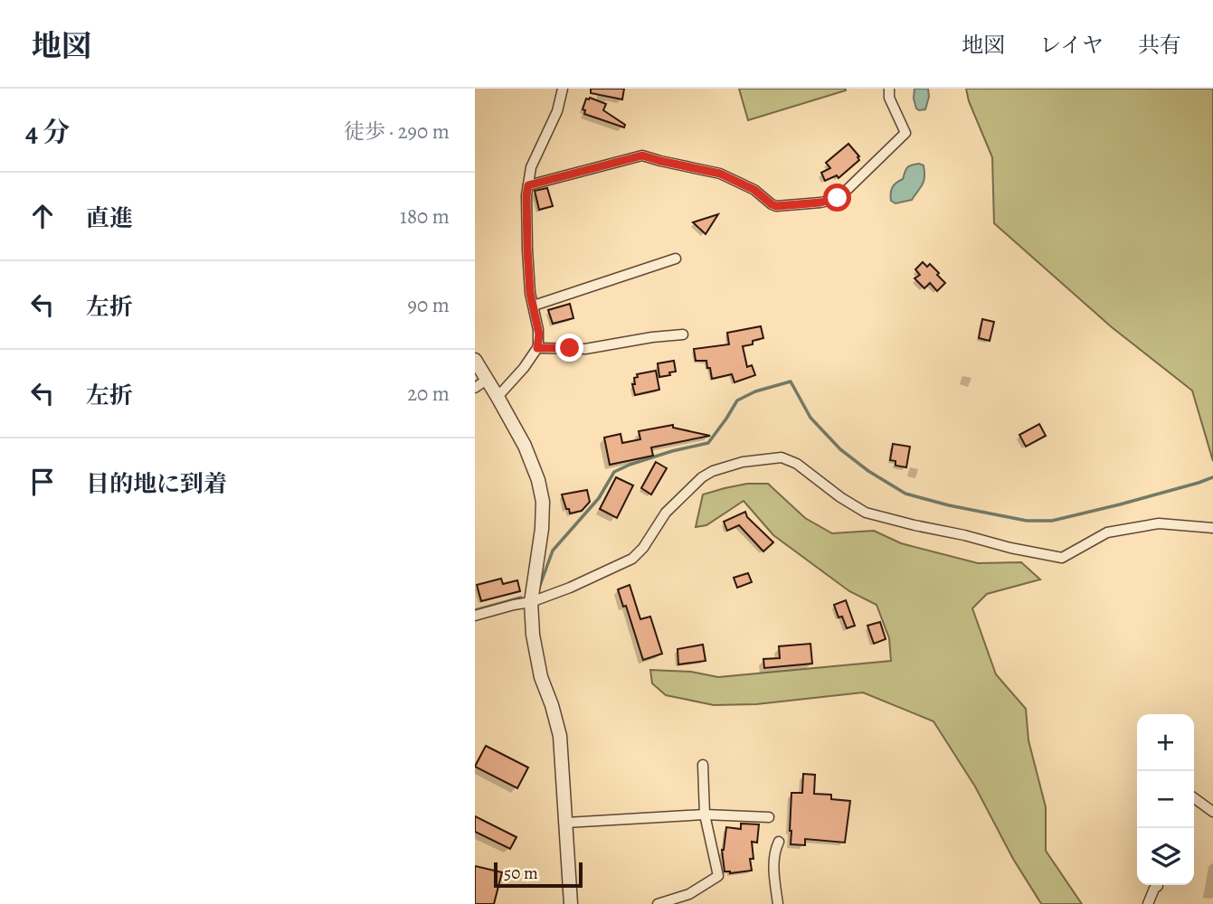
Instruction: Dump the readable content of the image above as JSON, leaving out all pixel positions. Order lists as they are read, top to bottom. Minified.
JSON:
{"scale_bar":"50 m","page":{"header":"地図","nav":["地図","レイヤ","共有"],"heading":["4 分","徒歩 · 290 m"],"list":[["直進","180 m"],["左折","90 m"],["左折","20 m"],"目的地に到着"],"map_buttons":["+","−"],"scale":"50 m"}}
